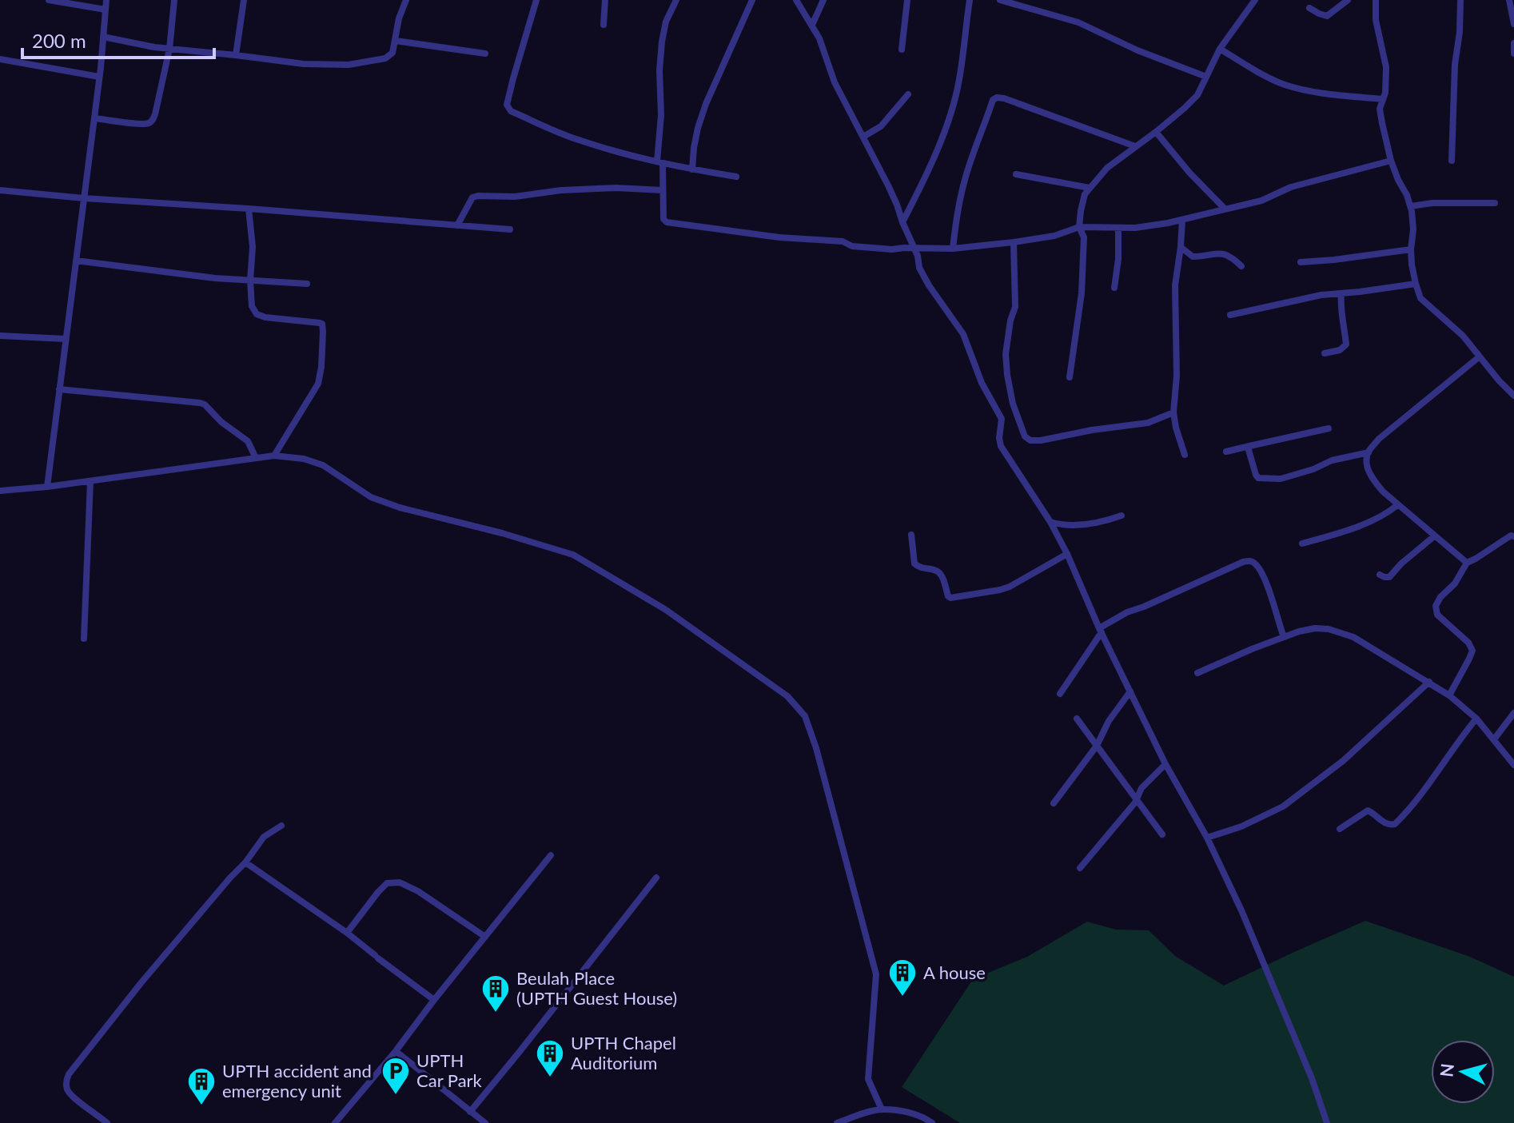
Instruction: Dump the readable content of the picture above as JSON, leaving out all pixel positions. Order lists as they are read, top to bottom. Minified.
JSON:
{"places":{"building":["A house","Beulah Place (UPTH Guest House)","UPTH Chapel Auditorium","UPTH accident and emergency unit"],"parking":["UPTH Car Park"]},"scale_bar":"200 m","north":"left"}
